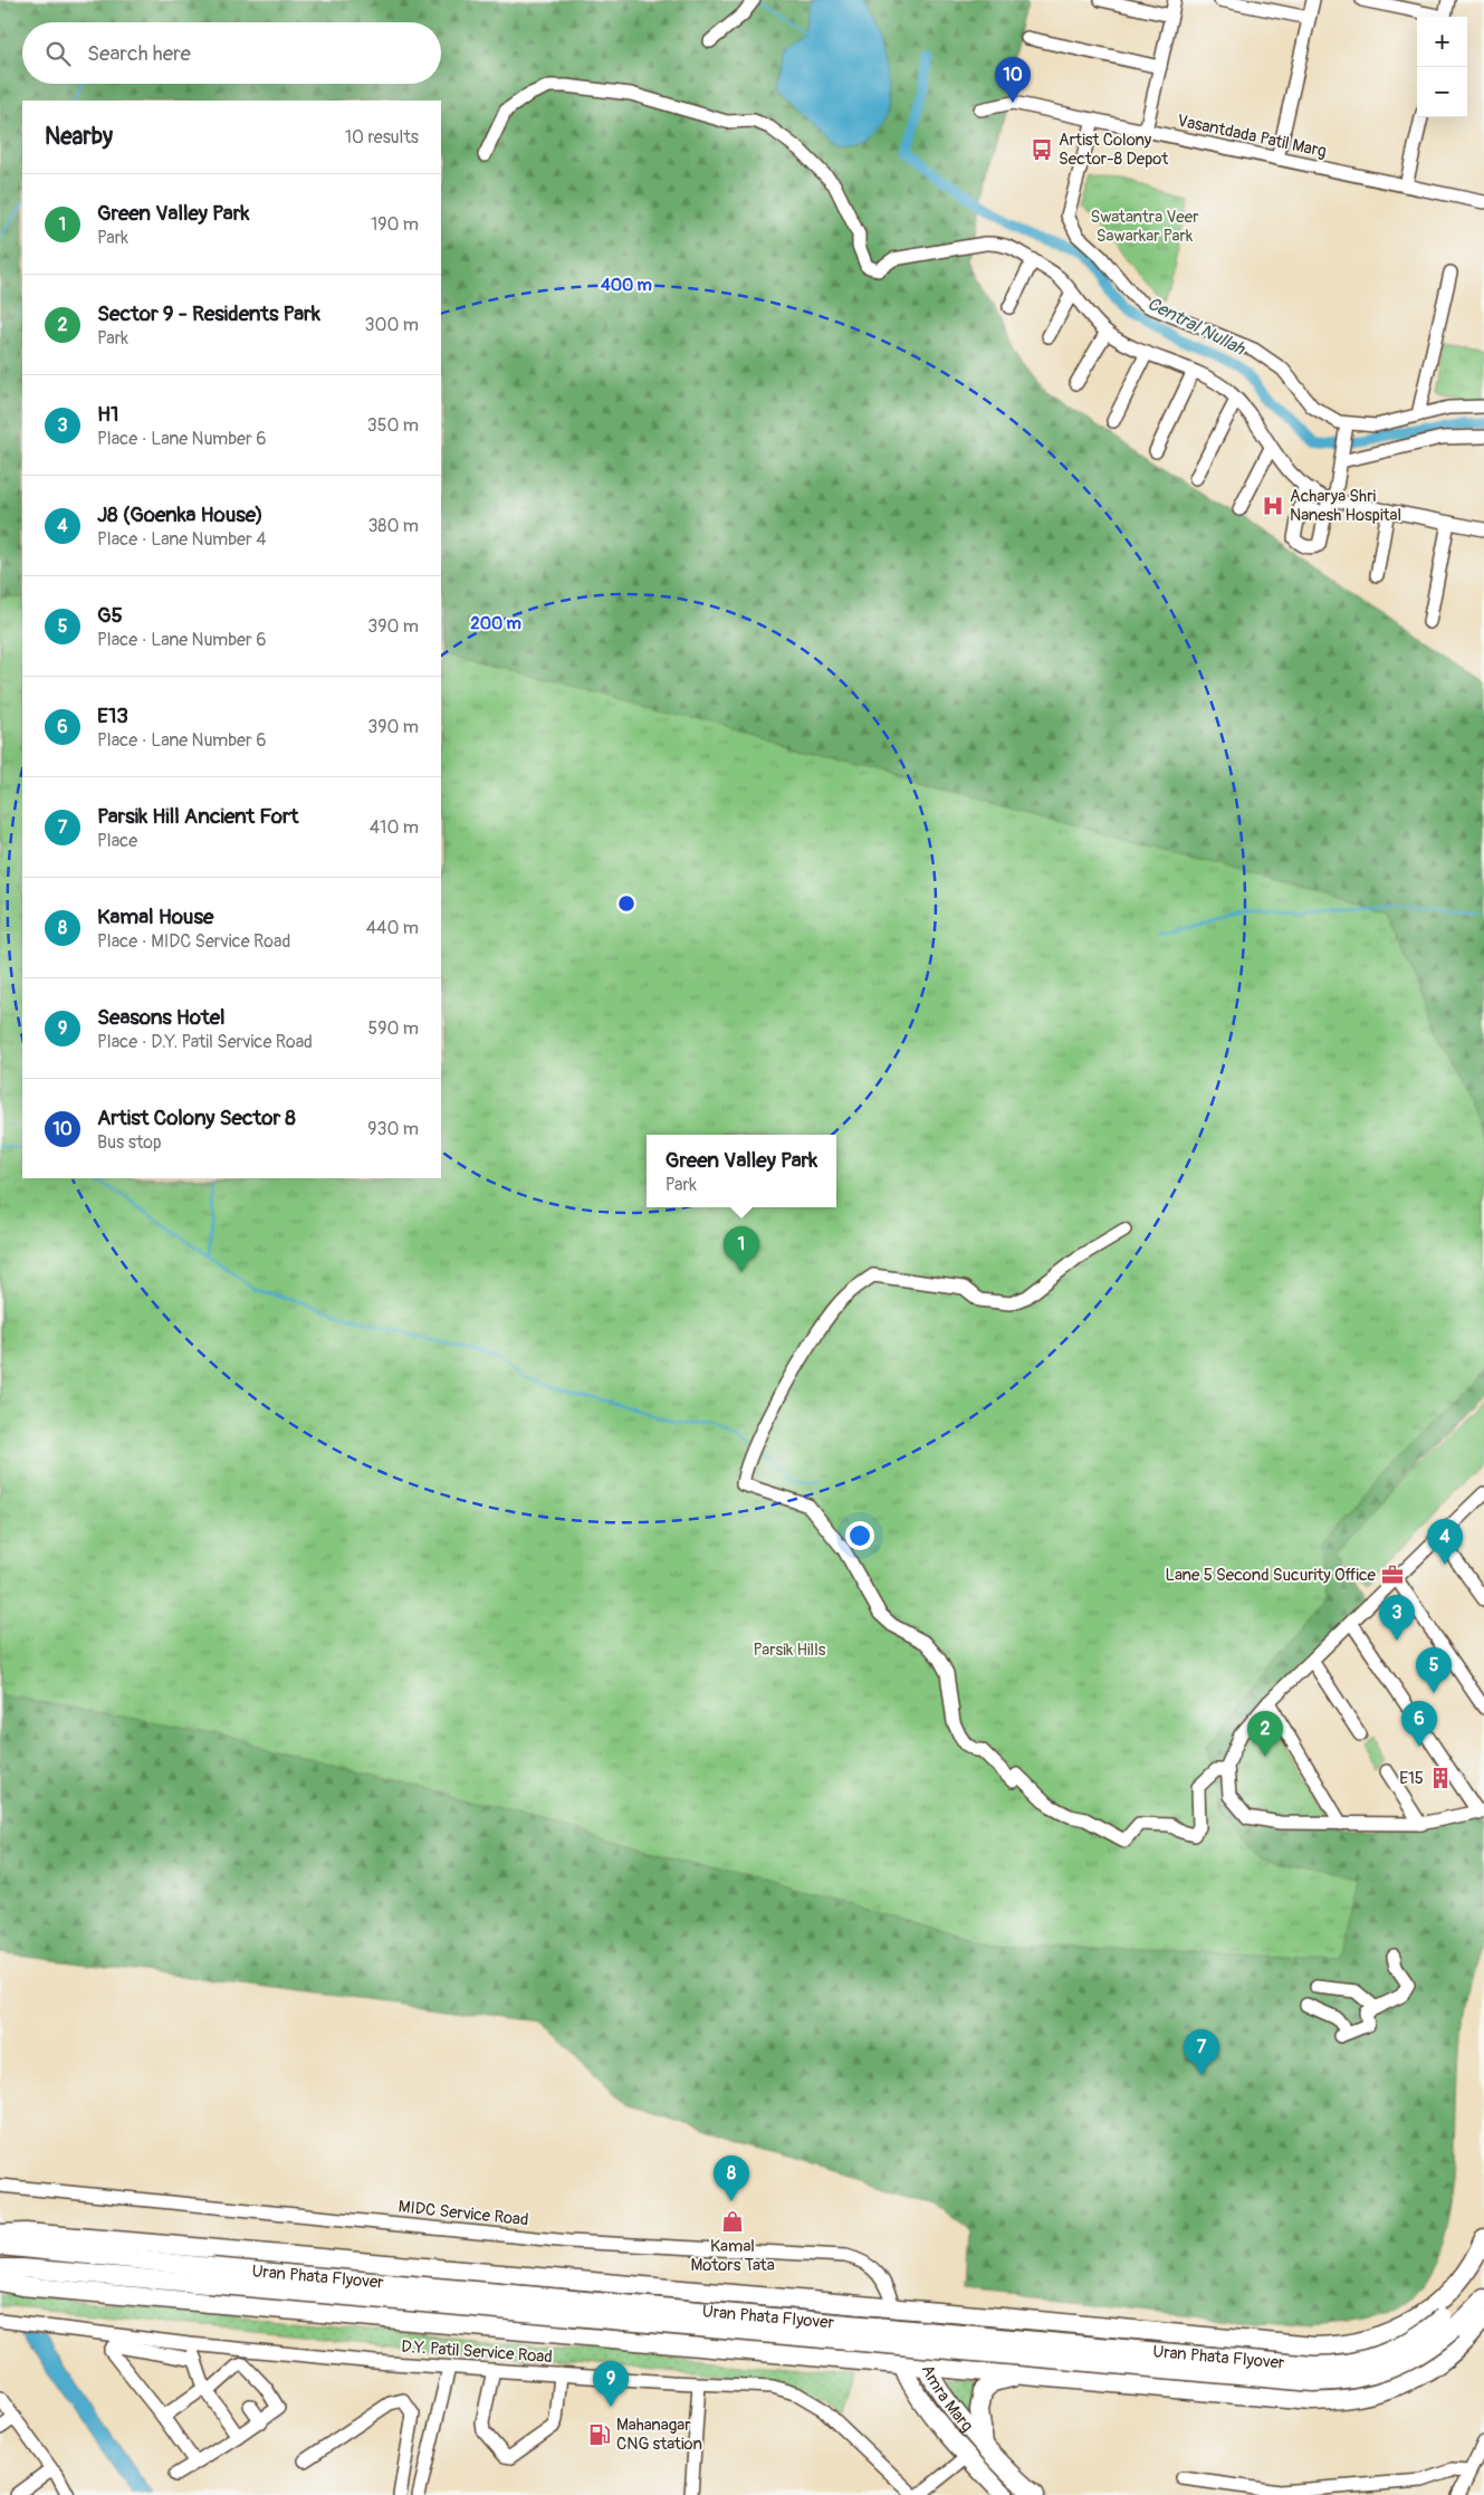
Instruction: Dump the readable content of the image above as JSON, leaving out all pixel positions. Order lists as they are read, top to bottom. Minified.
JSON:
{"streets":{"highway":["Uran Phata Flyover","Amra Marg"],"street":["Vasantdada Patil Marg","MIDC Service Road","D.Y. Patil Service Road"]},"crossings":[["MIDC Service Road","Amra Marg"]],"water":["Central Nullah"],"parks":["Swatantra Veer Sawarkar Park","Parsik Hills"],"places":{"bus stop":["Artist Colony Sector-8 Depot"],"hospital":["Acharya Shri Nanesh Hospital"],"office":["Lane 5 Second Sucurity Office"],"building":["E15"],"shop":["Kamal Motors Tata"],"fuel station":["Mahanagar CNG station"]},"page":{"map_buttons":["+","−"],"search":"Search here","pins":["10","1","4","3","5","6","2","7","8","9"],"heading":["Nearby","10 results"],"list":[{"mark":"1","name":"Green Valley Park","note":"Park","value":"190 m"},{"mark":"2","name":"Sector 9 - Residents Park","note":"Park","value":"300 m"},{"mark":"3","name":"H1","note":"Place · Lane Number 6","value":"350 m"},{"mark":"4","name":"J8 (Goenka House)","note":"Place · Lane Number 4","value":"380 m"},{"mark":"5","name":"G5","note":"Place · Lane Number 6","value":"390 m"},{"mark":"6","name":"E13","note":"Place · Lane Number 6","value":"390 m"},{"mark":"7","name":"Parsik Hill Ancient Fort","note":"Place","value":"410 m"},{"mark":"8","name":"Kamal House","note":"Place · MIDC Service Road","value":"440 m"},{"mark":"9","name":"Seasons Hotel","note":"Place · D.Y. Patil Service Road","value":"590 m"},{"mark":"10","name":"Artist Colony Sector 8","note":"Bus stop","value":"930 m"}],"popup":["Green Valley Park","Park"]},"rings":["400 m","200 m"]}
